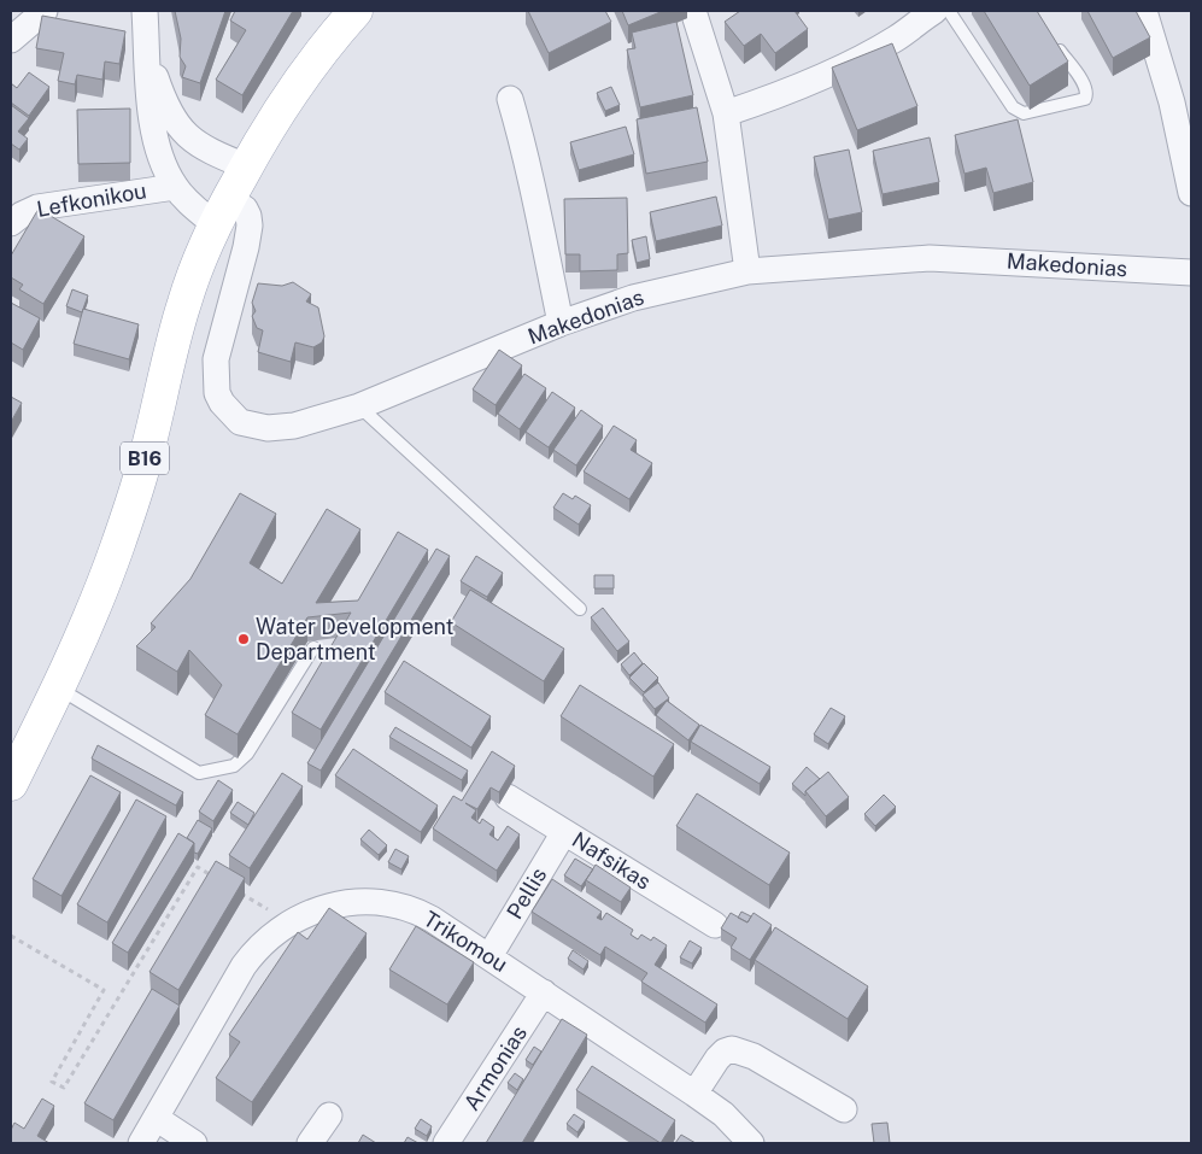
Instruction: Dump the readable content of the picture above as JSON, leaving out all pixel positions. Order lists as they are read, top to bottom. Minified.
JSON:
{"streets":{"main road":["B16"],"street":["Lefkonikou","Makedonias","Nafsikas","Pellis","Trikomou","Armonias"]},"crossings":[["Makedonias","B16"],["Nafsikas","Pellis"],["Pellis","Trikomou"],["Trikomou","Armonias"]],"places":["Water Development Department"]}
